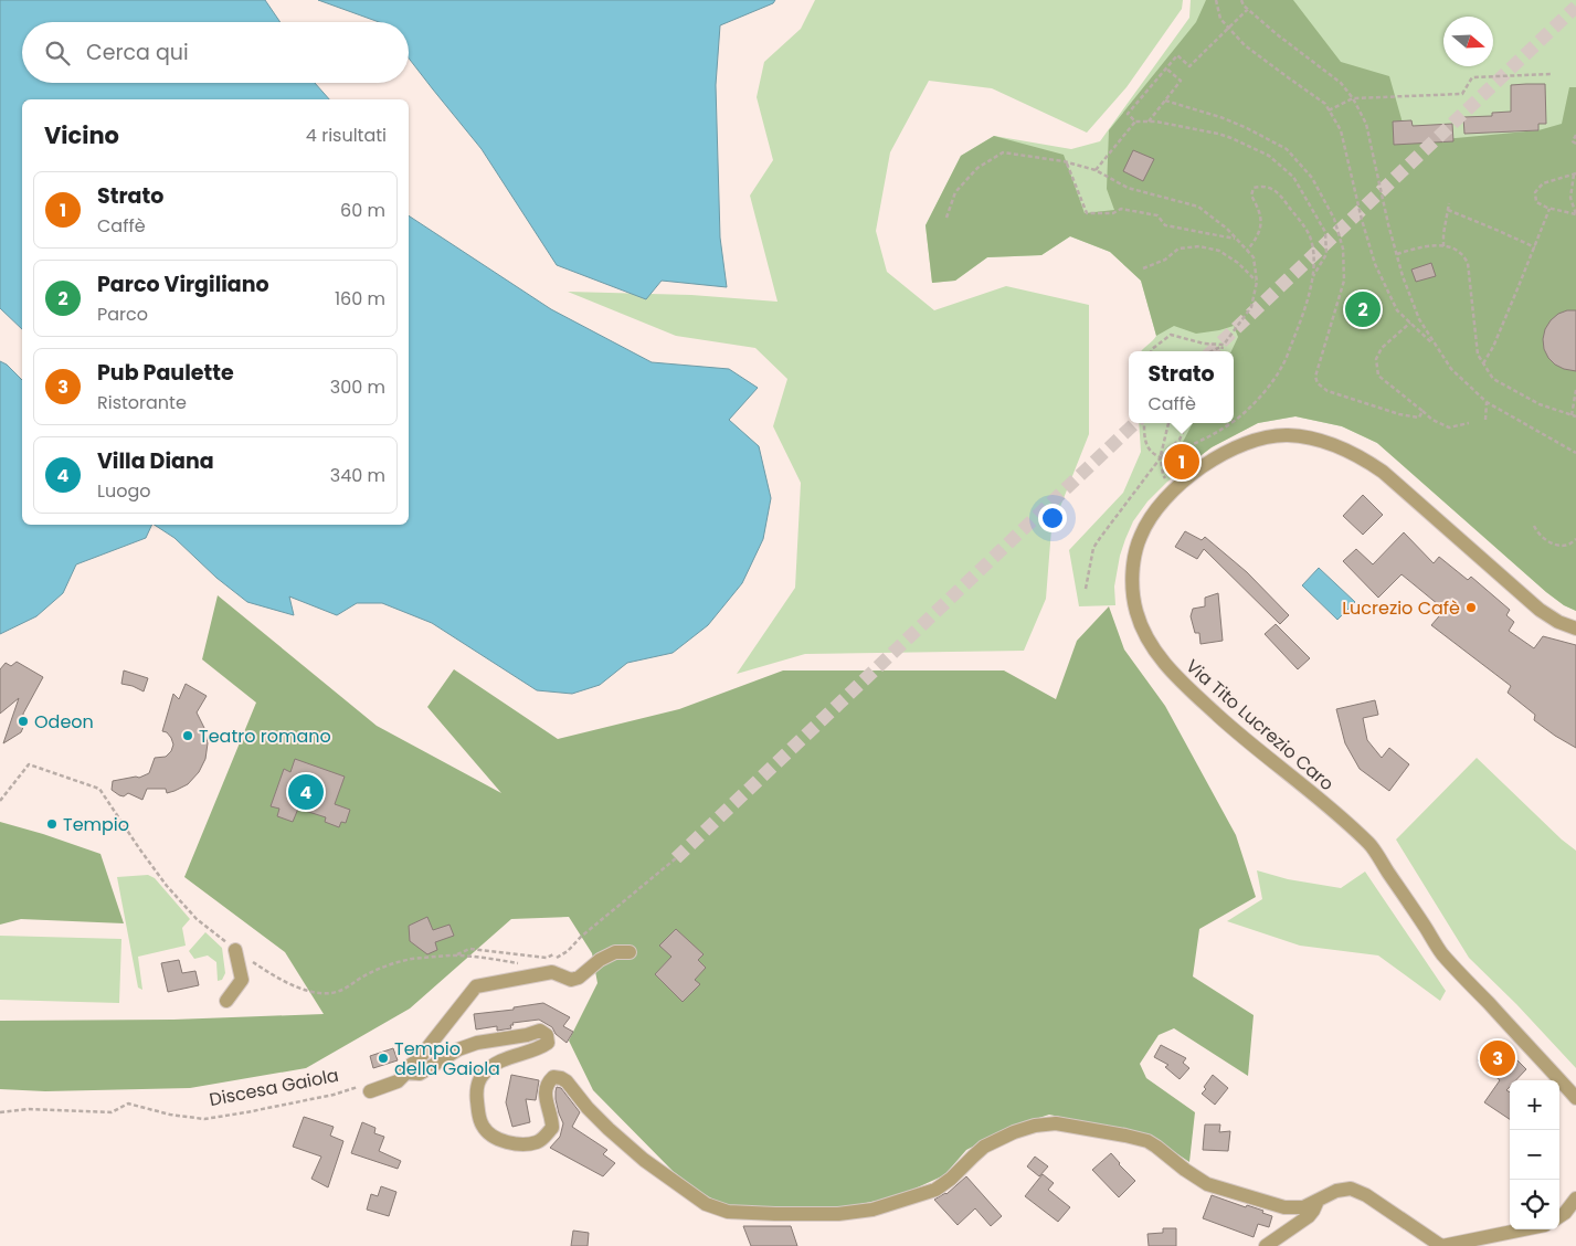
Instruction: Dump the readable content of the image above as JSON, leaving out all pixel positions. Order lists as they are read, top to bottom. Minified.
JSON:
{"streets":{"street":["Via Tito Lucrezio Caro"],"path":["Discesa Gaiola"]},"places":["Lucrezio Cafè","Odeon","Teatro romano","Tempio","Tempio della Gaiola"],"north":"right","page":{"search":"Cerca qui","heading":["Vicino","4 risultati"],"list":[{"mark":"1","name":"Strato","note":"Caffè","value":"60 m"},{"mark":"2","name":"Parco Virgiliano","note":"Parco","value":"160 m"},{"mark":"3","name":"Pub Paulette","note":"Ristorante","value":"300 m"},{"mark":"4","name":"Villa Diana","note":"Luogo","value":"340 m"}],"pins":["2","1","4","3"],"popup":["Strato","Caffè"],"map_buttons":["+","−"]}}
